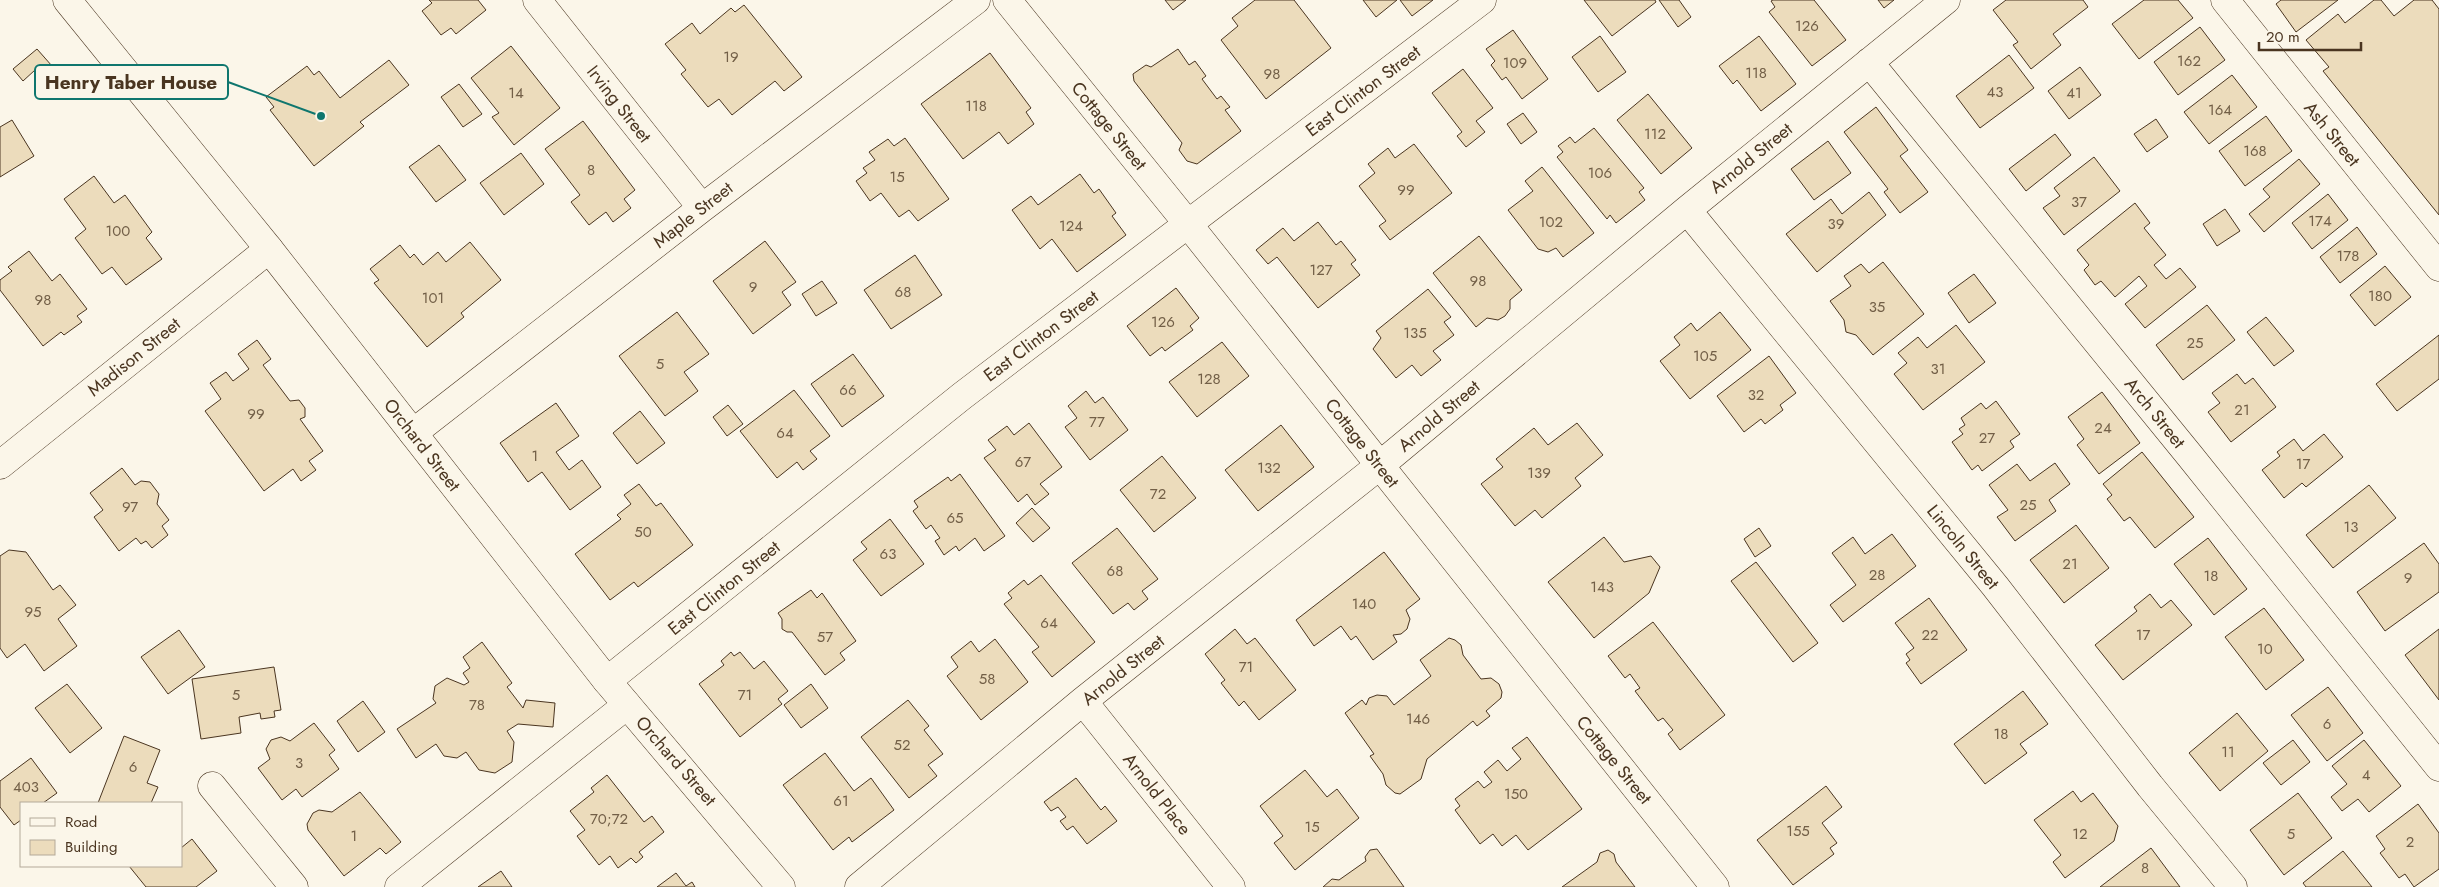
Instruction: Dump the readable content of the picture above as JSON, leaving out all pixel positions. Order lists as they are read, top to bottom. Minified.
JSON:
{"streets":{"street":["East Clinton Street","Irving Street","Cottage Street","Ash Street","Arnold Street","Maple Street","Madison Street","Arch Street","Orchard Street","Lincoln Street","Arnold Place"]},"crossings":[["East Clinton Street","Cottage Street"],["East Clinton Street","Orchard Street"],["Irving Street","Maple Street"],["Cottage Street","Arnold Street"],["Arnold Street","Arch Street"],["Arnold Street","Lincoln Street"],["Arnold Street","Arnold Place"],["Maple Street","Orchard Street"],["Madison Street","Orchard Street"]],"places":["Henry Taber House"],"house_numbers":["126","19","162","109","118","98","43","14","41","118","164","112","168","8","106","15","99","37","174","102","39","124","100","178","127","98","9","68","180","101","98","35","126","135","25","105","5","31","128","66","32","21","99","77","24","64","27","1","67","17","132","139","72","25","97","65","13","50","63","21","68","28","18","9","143","140","95","64","22","17","57","10","71","58","5","71","78","146","6","18","52","11","3","6","4","403","150","61","70;72","15","155","12","5","1","2","8"],"legend":["Road","Building"],"scale_bar":"20 m"}
